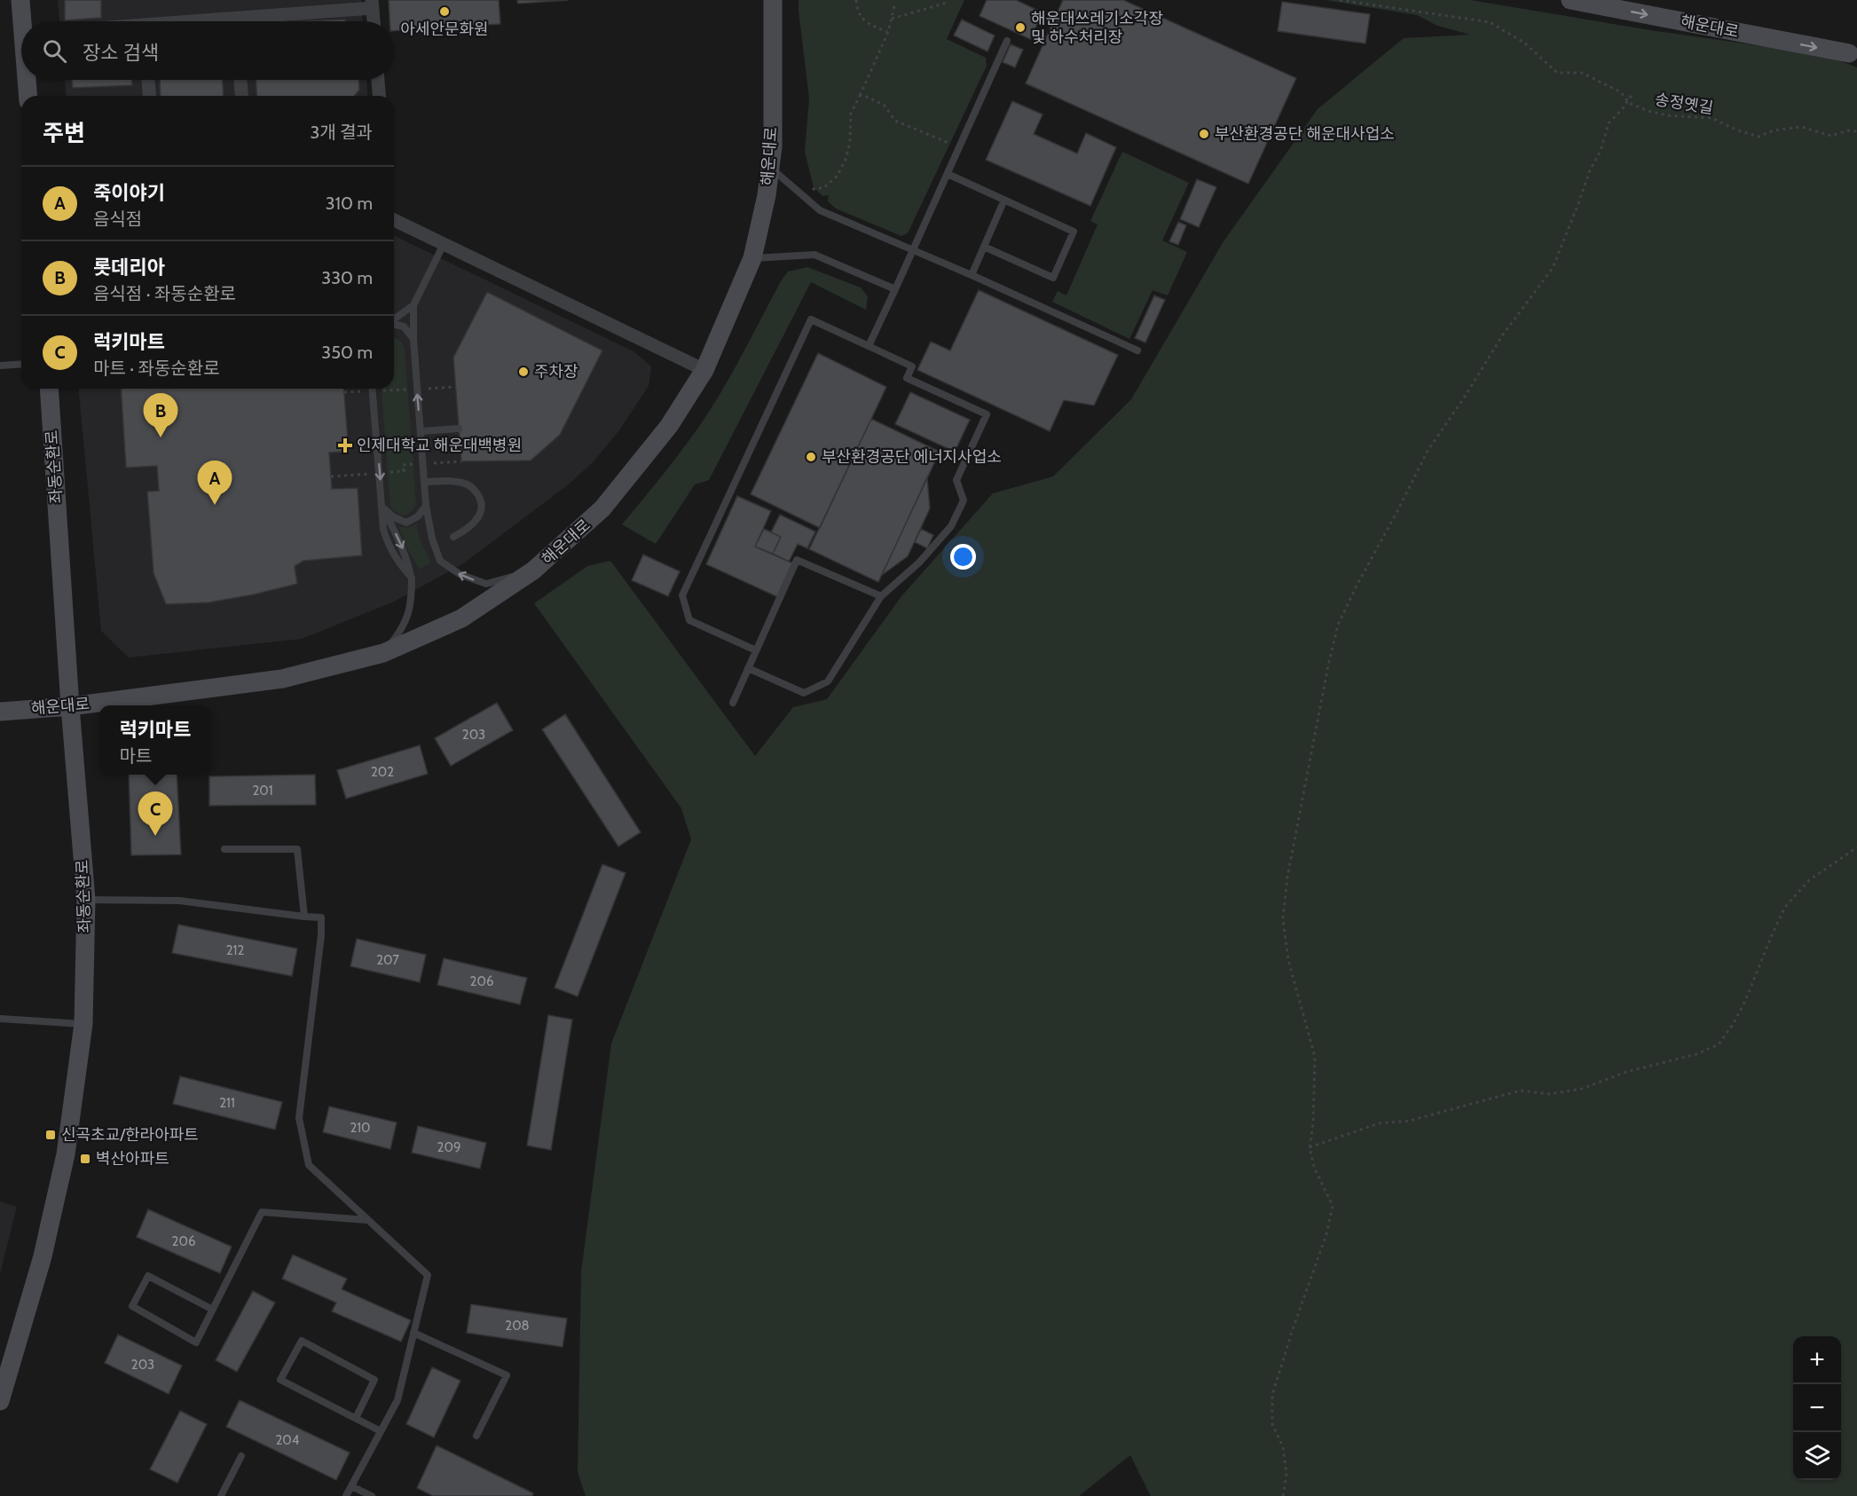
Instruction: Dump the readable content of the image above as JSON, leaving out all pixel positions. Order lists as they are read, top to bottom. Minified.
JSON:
{"streets":{"main road":["해운대로","좌동순환로"],"path":["송정옛길"]},"crossings":[["해운대로","좌동순환로"]],"places":{"other":["아세안문화원","해운대쓰레기소각장 및 하수처리장","부산환경공단 해운대사업소","주차장","부산환경공단 에너지사업소"],"health":["인제대학교 해운대백병원"],"transit":["신곡초교/한라아파트","벽산아파트"]},"house_numbers":["203","202","201","212","207","206","211","210","209","206","208","203","204"],"page":{"search":"장소 검색","heading":["주변","3개 결과"],"list":[{"mark":"A","name":"죽이야기","note":"음식점","value":"310 m"},{"mark":"B","name":"롯데리아","note":"음식점 · 좌동순환로","value":"330 m"},{"mark":"C","name":"럭키마트","note":"마트 · 좌동순환로","value":"350 m"}],"pins":["B","A","C"],"popup":["럭키마트","마트"],"map_buttons":["+","−"]}}
